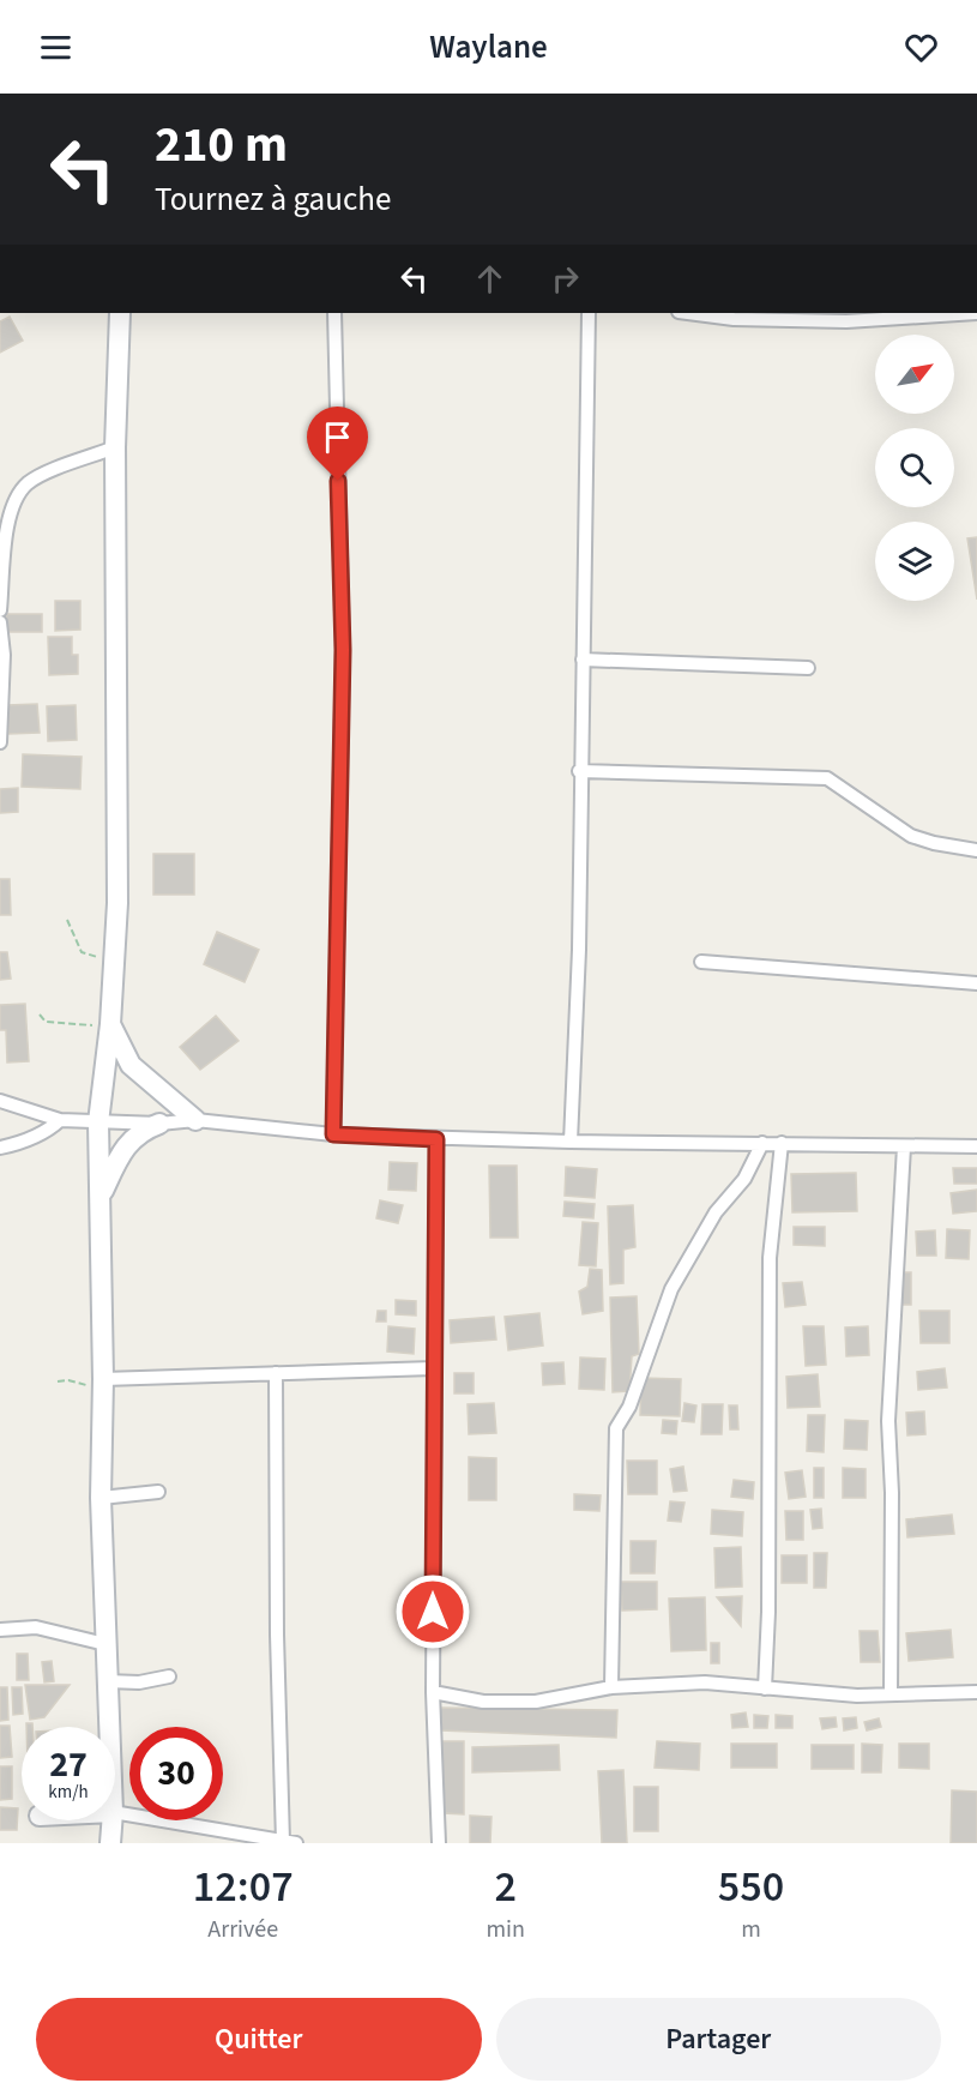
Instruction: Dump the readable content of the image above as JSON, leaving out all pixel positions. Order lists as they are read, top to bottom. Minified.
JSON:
{"north":"top right","page":{"header":"Waylane","turn":["210 m","Tournez à gauche"],"speed":"27 km/h","limit":"30","eta":["12:07","Arrivée","2","min","550","m"],"buttons":["Quitter","Partager"]}}
